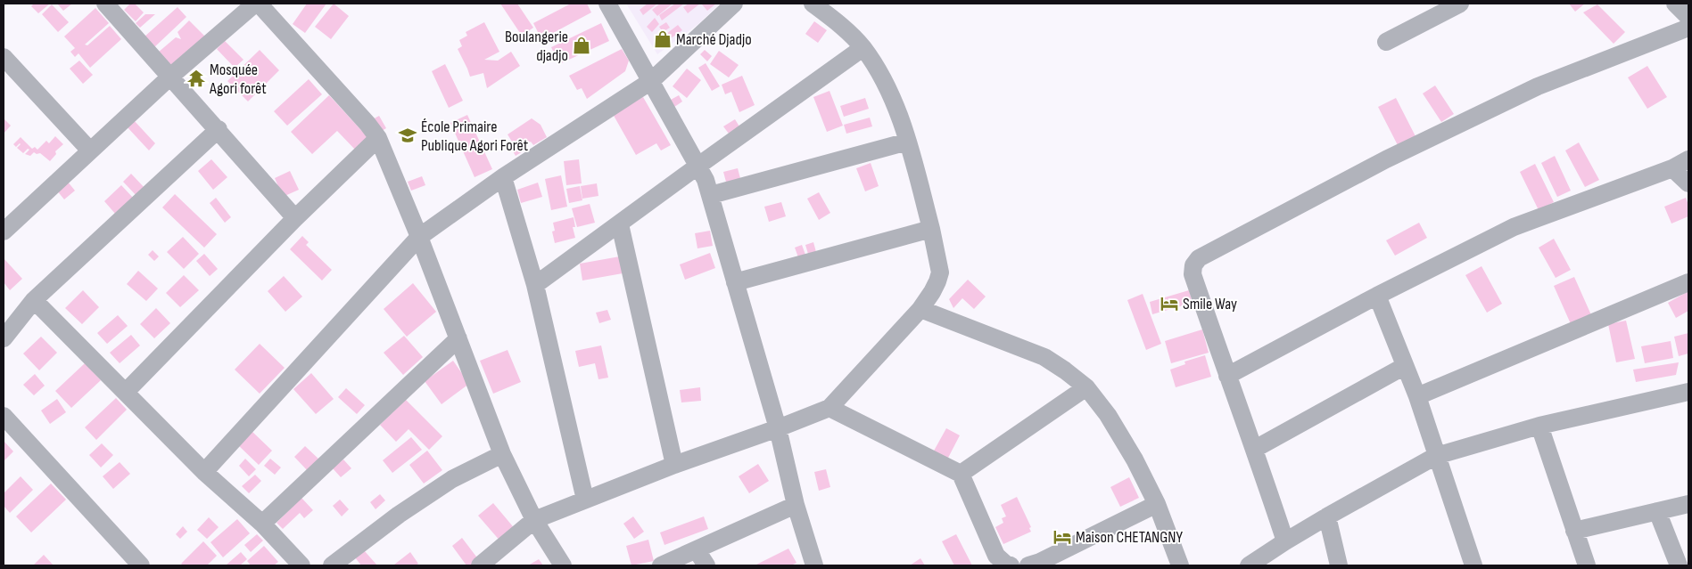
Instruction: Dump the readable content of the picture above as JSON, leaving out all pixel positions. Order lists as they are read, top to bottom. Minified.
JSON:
{"places":{"shop":["Marché Djadjo","Boulangerie djadjo"],"temple":["Mosquée Agori forêt"],"school or university":["École Primaire Publique Agori Forêt"],"hotel":["Smile Way","Maison CHETANGNY"]}}
